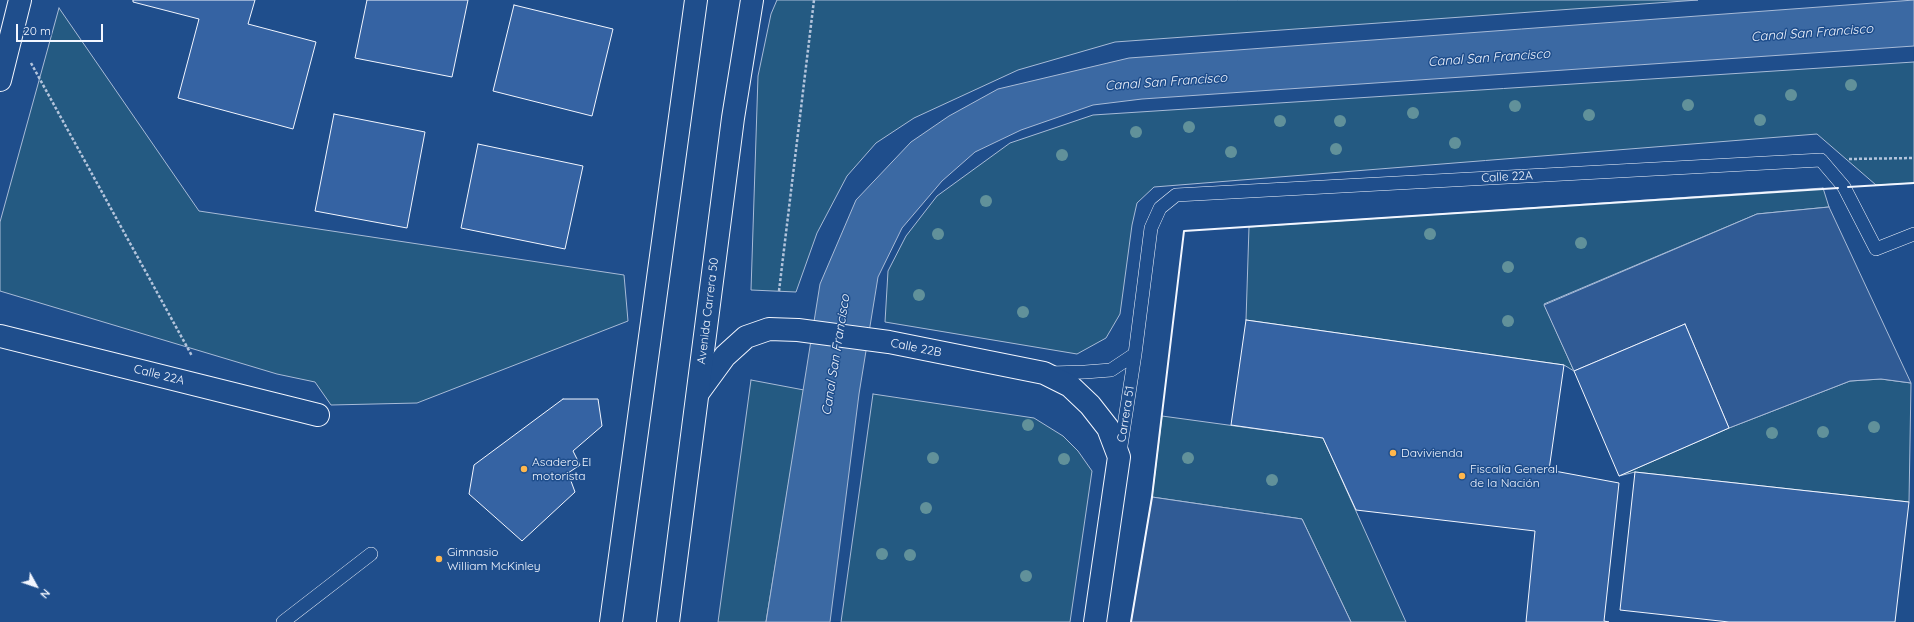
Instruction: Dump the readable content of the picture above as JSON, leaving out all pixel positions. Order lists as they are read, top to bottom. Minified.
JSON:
{"streets":{"main road":["Calle 22A","Avenida Carrera 50","Calle 22B","Carrera 51"]},"crossings":[["Calle 22A","Carrera 51"],["Avenida Carrera 50","Calle 22B"],["Calle 22B","Carrera 51"]],"water":["Canal San Francisco"],"places":["Davivienda","Asadero El motorista","Fiscalía General de la Nación","Gimnasio William McKinley"],"scale_bar":"20 m","north":"bottom right"}
